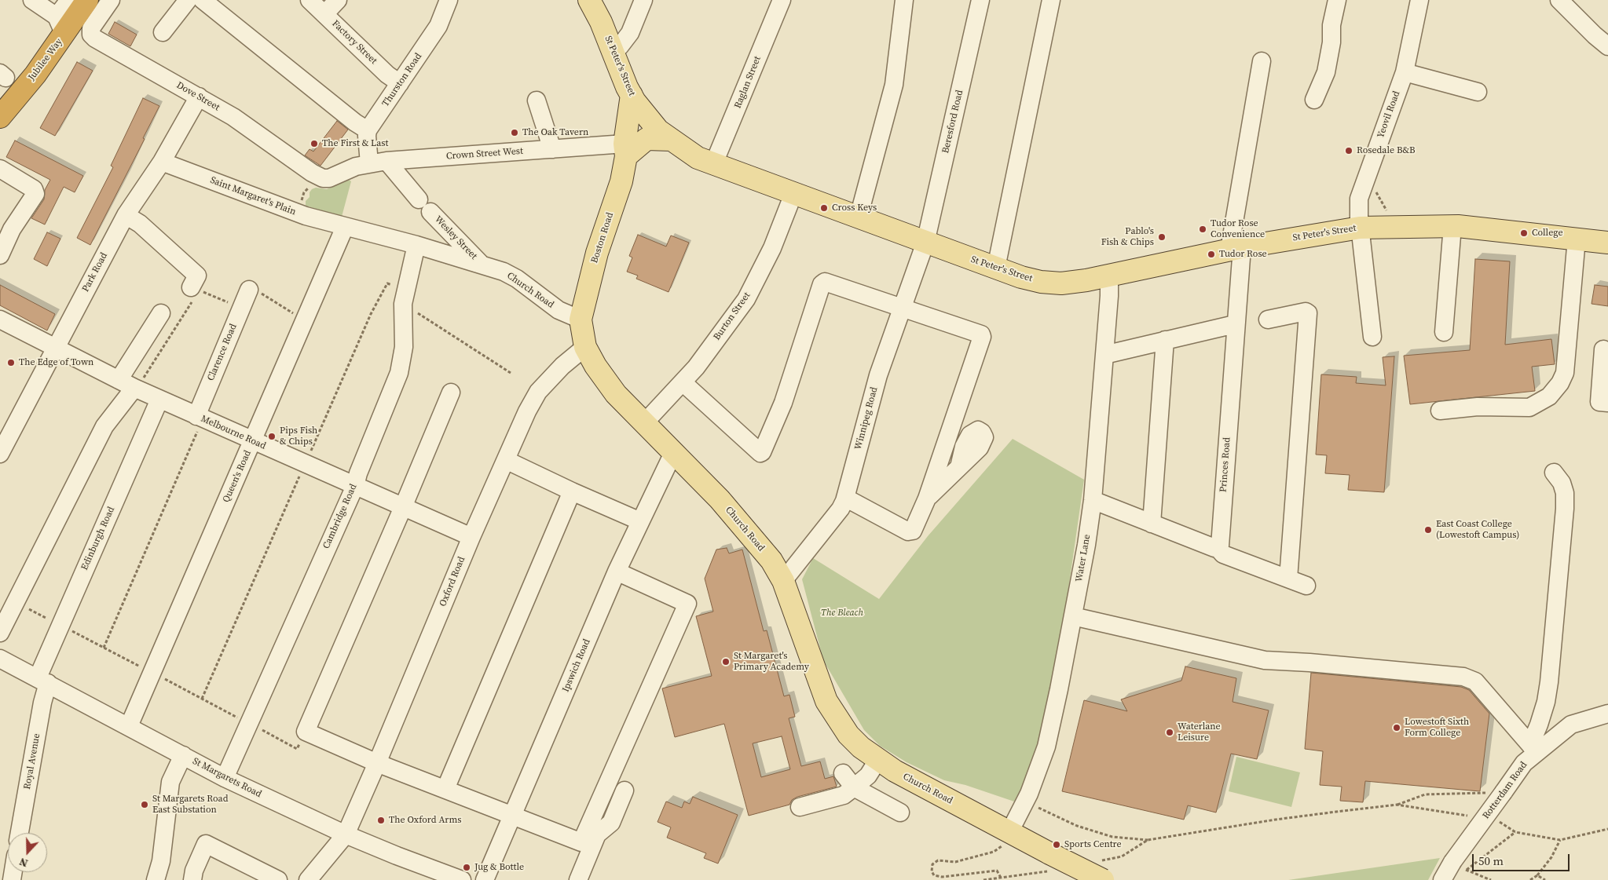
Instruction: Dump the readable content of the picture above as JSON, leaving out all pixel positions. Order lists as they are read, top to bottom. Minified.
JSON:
{"streets":{"highway":["Jubilee Way"],"main road":["St Peter's Street","Boston Road","Church Road"],"street":["Factory Street","Thurston Road","Raglan Street","Dove Street","Yeovil Road","Beresford Road","Crown Street West","Saint Margaret's Plain","Wesley Street","Park Road","Burton Street","Clarence Road","Winnipeg Road","Melbourne Road","Princes Road","Queen's Road","Cambridge Road","Edinburgh Road","Water Lane","Oxford Road","Ipswich Road","Royal Avenue","St Margarets Road","Rotterdam Road"]},"crossings":[["Factory Street","Thurston Road"],["St Peter's Street","Raglan Street"],["St Peter's Street","Yeovil Road"],["St Peter's Street","Beresford Road"],["St Peter's Street","Boston Road"],["St Peter's Street","Burton Street"],["St Peter's Street","Winnipeg Road"],["St Peter's Street","Princes Road"],["St Peter's Street","Water Lane"],["Dove Street","Crown Street West"],["Dove Street","Park Road"],["Beresford Road","Winnipeg Road"],["Crown Street West","Wesley Street"],["Crown Street West","Boston Road"],["Saint Margaret's Plain","Park Road"],["Saint Margaret's Plain","Church Road"],["Saint Margaret's Plain","Queen's Road"],["Wesley Street","Church Road"],["Boston Road","Church Road"],["Park Road","Melbourne Road"],["Church Road","Burton Street"],["Church Road","Winnipeg Road"],["Church Road","Queen's Road"],["Church Road","Cambridge Road"],["Church Road","Water Lane"],["Church Road","Oxford Road"],["Church Road","Ipswich Road"],["Clarence Road","Melbourne Road"],["Melbourne Road","Queen's Road"],["Melbourne Road","Cambridge Road"],["Melbourne Road","Edinburgh Road"],["Melbourne Road","Oxford Road"],["Queen's Road","St Margarets Road"],["Cambridge Road","St Margarets Road"],["Edinburgh Road","Royal Avenue"],["Edinburgh Road","St Margarets Road"],["Oxford Road","St Margarets Road"],["Royal Avenue","St Margarets Road"]],"parks":["The Bleach"],"places":["The Oak Tavern","The First & Last","Rosedale B&B","Cross Keys","Tudor Rose Convenience","College","Pablo's Fish & Chips","Tudor Rose","The Edge of Town","Pips Fish & Chips","East Coast College (Lowestoft Campus)","St Margaret's Primary Academy","Lowestoft Sixth Form College","Waterlane Leisure","St Margarets Road East Substation","The Oxford Arms","Sports Centre","Jug & Bottle"],"scale_bar":"50 m","north":"bottom"}
